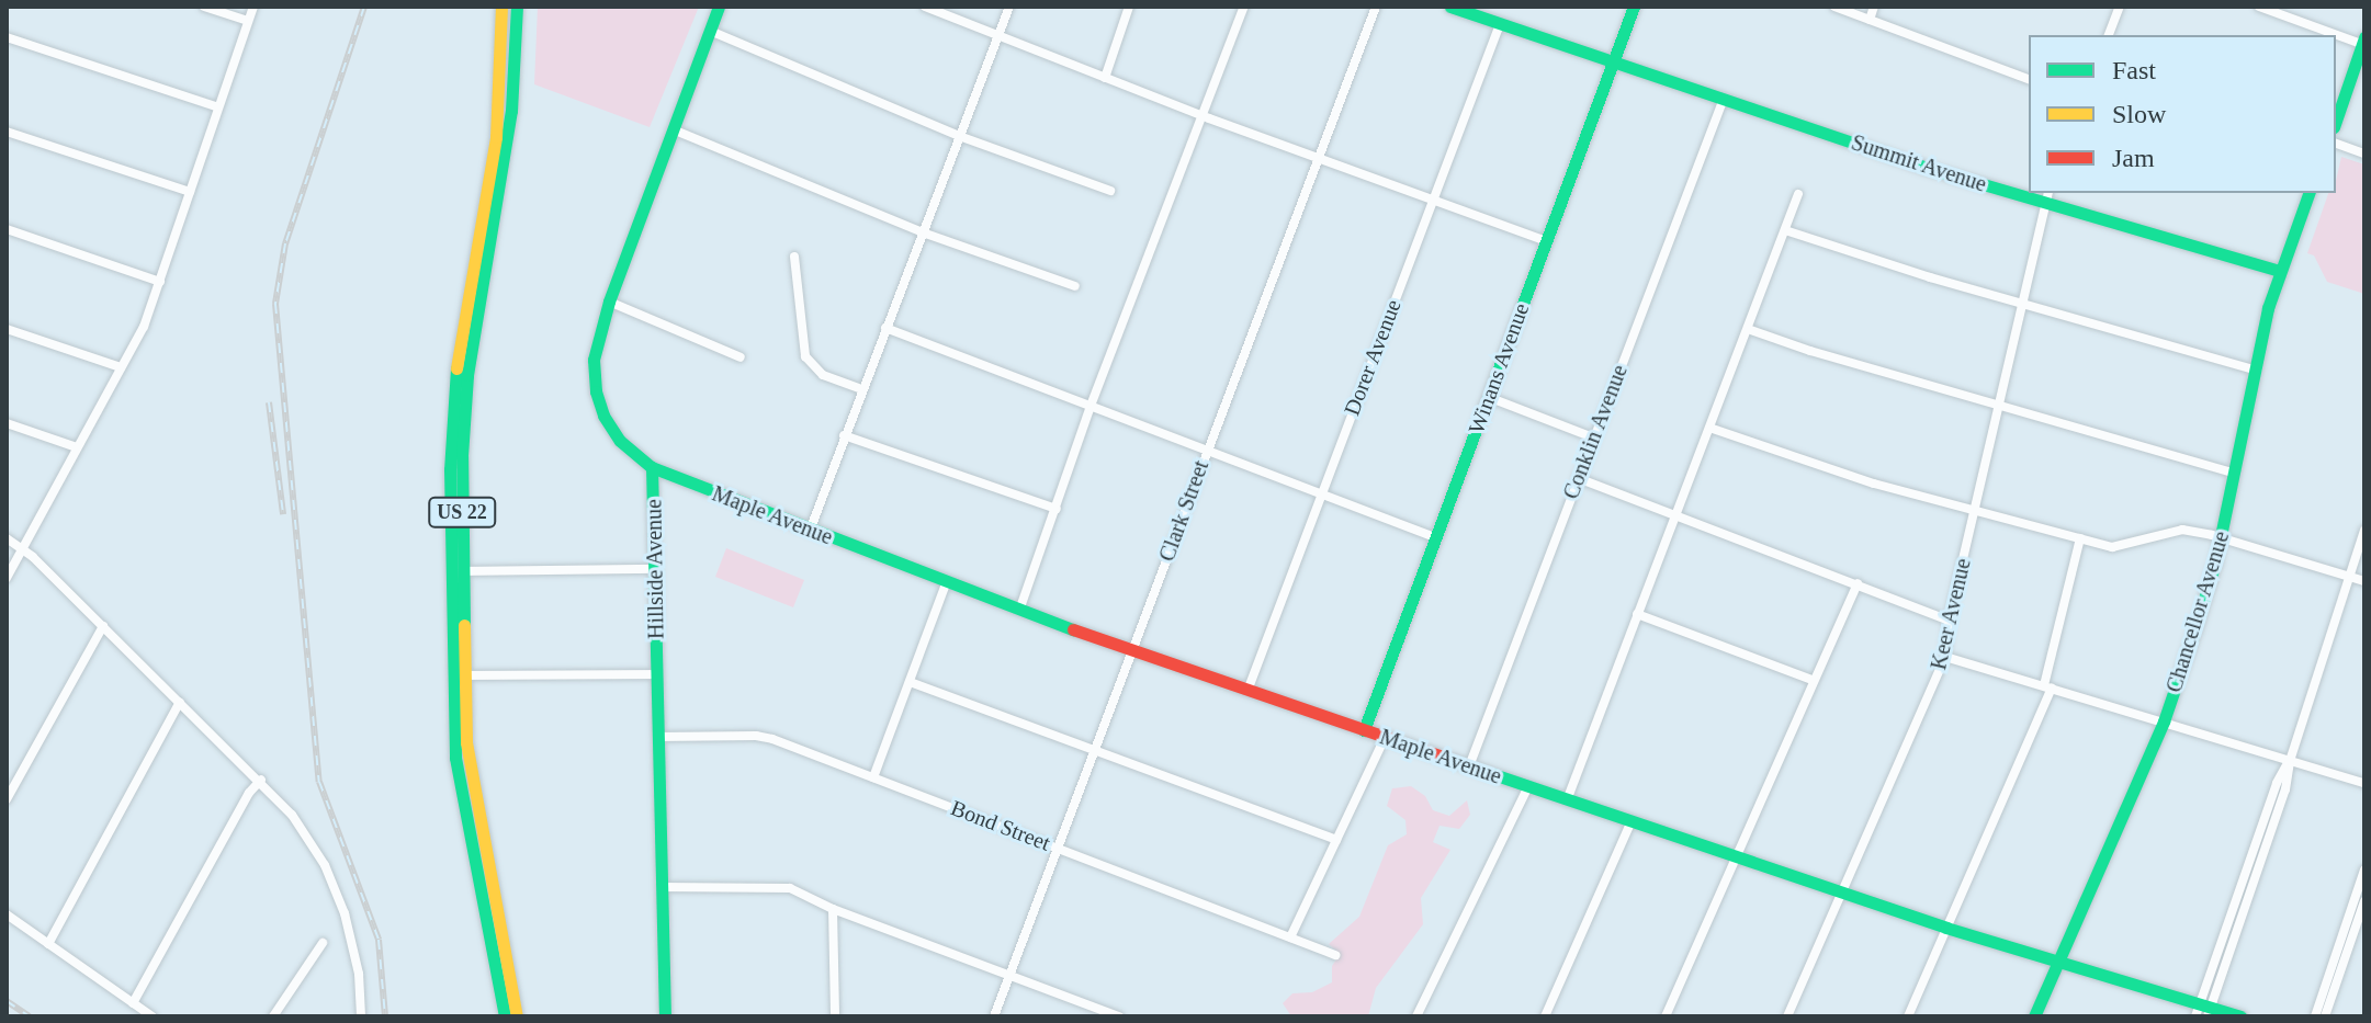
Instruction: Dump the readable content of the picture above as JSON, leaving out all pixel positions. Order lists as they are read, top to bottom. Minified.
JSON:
{"streets":{"main road":["Summit Avenue","Winans Avenue","US 22","Maple Avenue","Hillside Avenue","Chancellor Avenue"],"street":["Dorer Avenue","Conklin Avenue","Clark Street","Keer Avenue","Bond Street"]},"crossings":[["Summit Avenue","Dorer Avenue"],["Summit Avenue","Winans Avenue"],["Summit Avenue","Conklin Avenue"],["Summit Avenue","Chancellor Avenue"],["Summit Avenue","Keer Avenue"],["Dorer Avenue","Maple Avenue"],["Winans Avenue","Maple Avenue"],["Conklin Avenue","Maple Avenue"],["Clark Street","Maple Avenue"],["Clark Street","Bond Street"],["Maple Avenue","Hillside Avenue"],["Maple Avenue","Chancellor Avenue"],["Maple Avenue","Keer Avenue"],["Hillside Avenue","Bond Street"]],"legend":["Fast","Slow","Jam"]}
